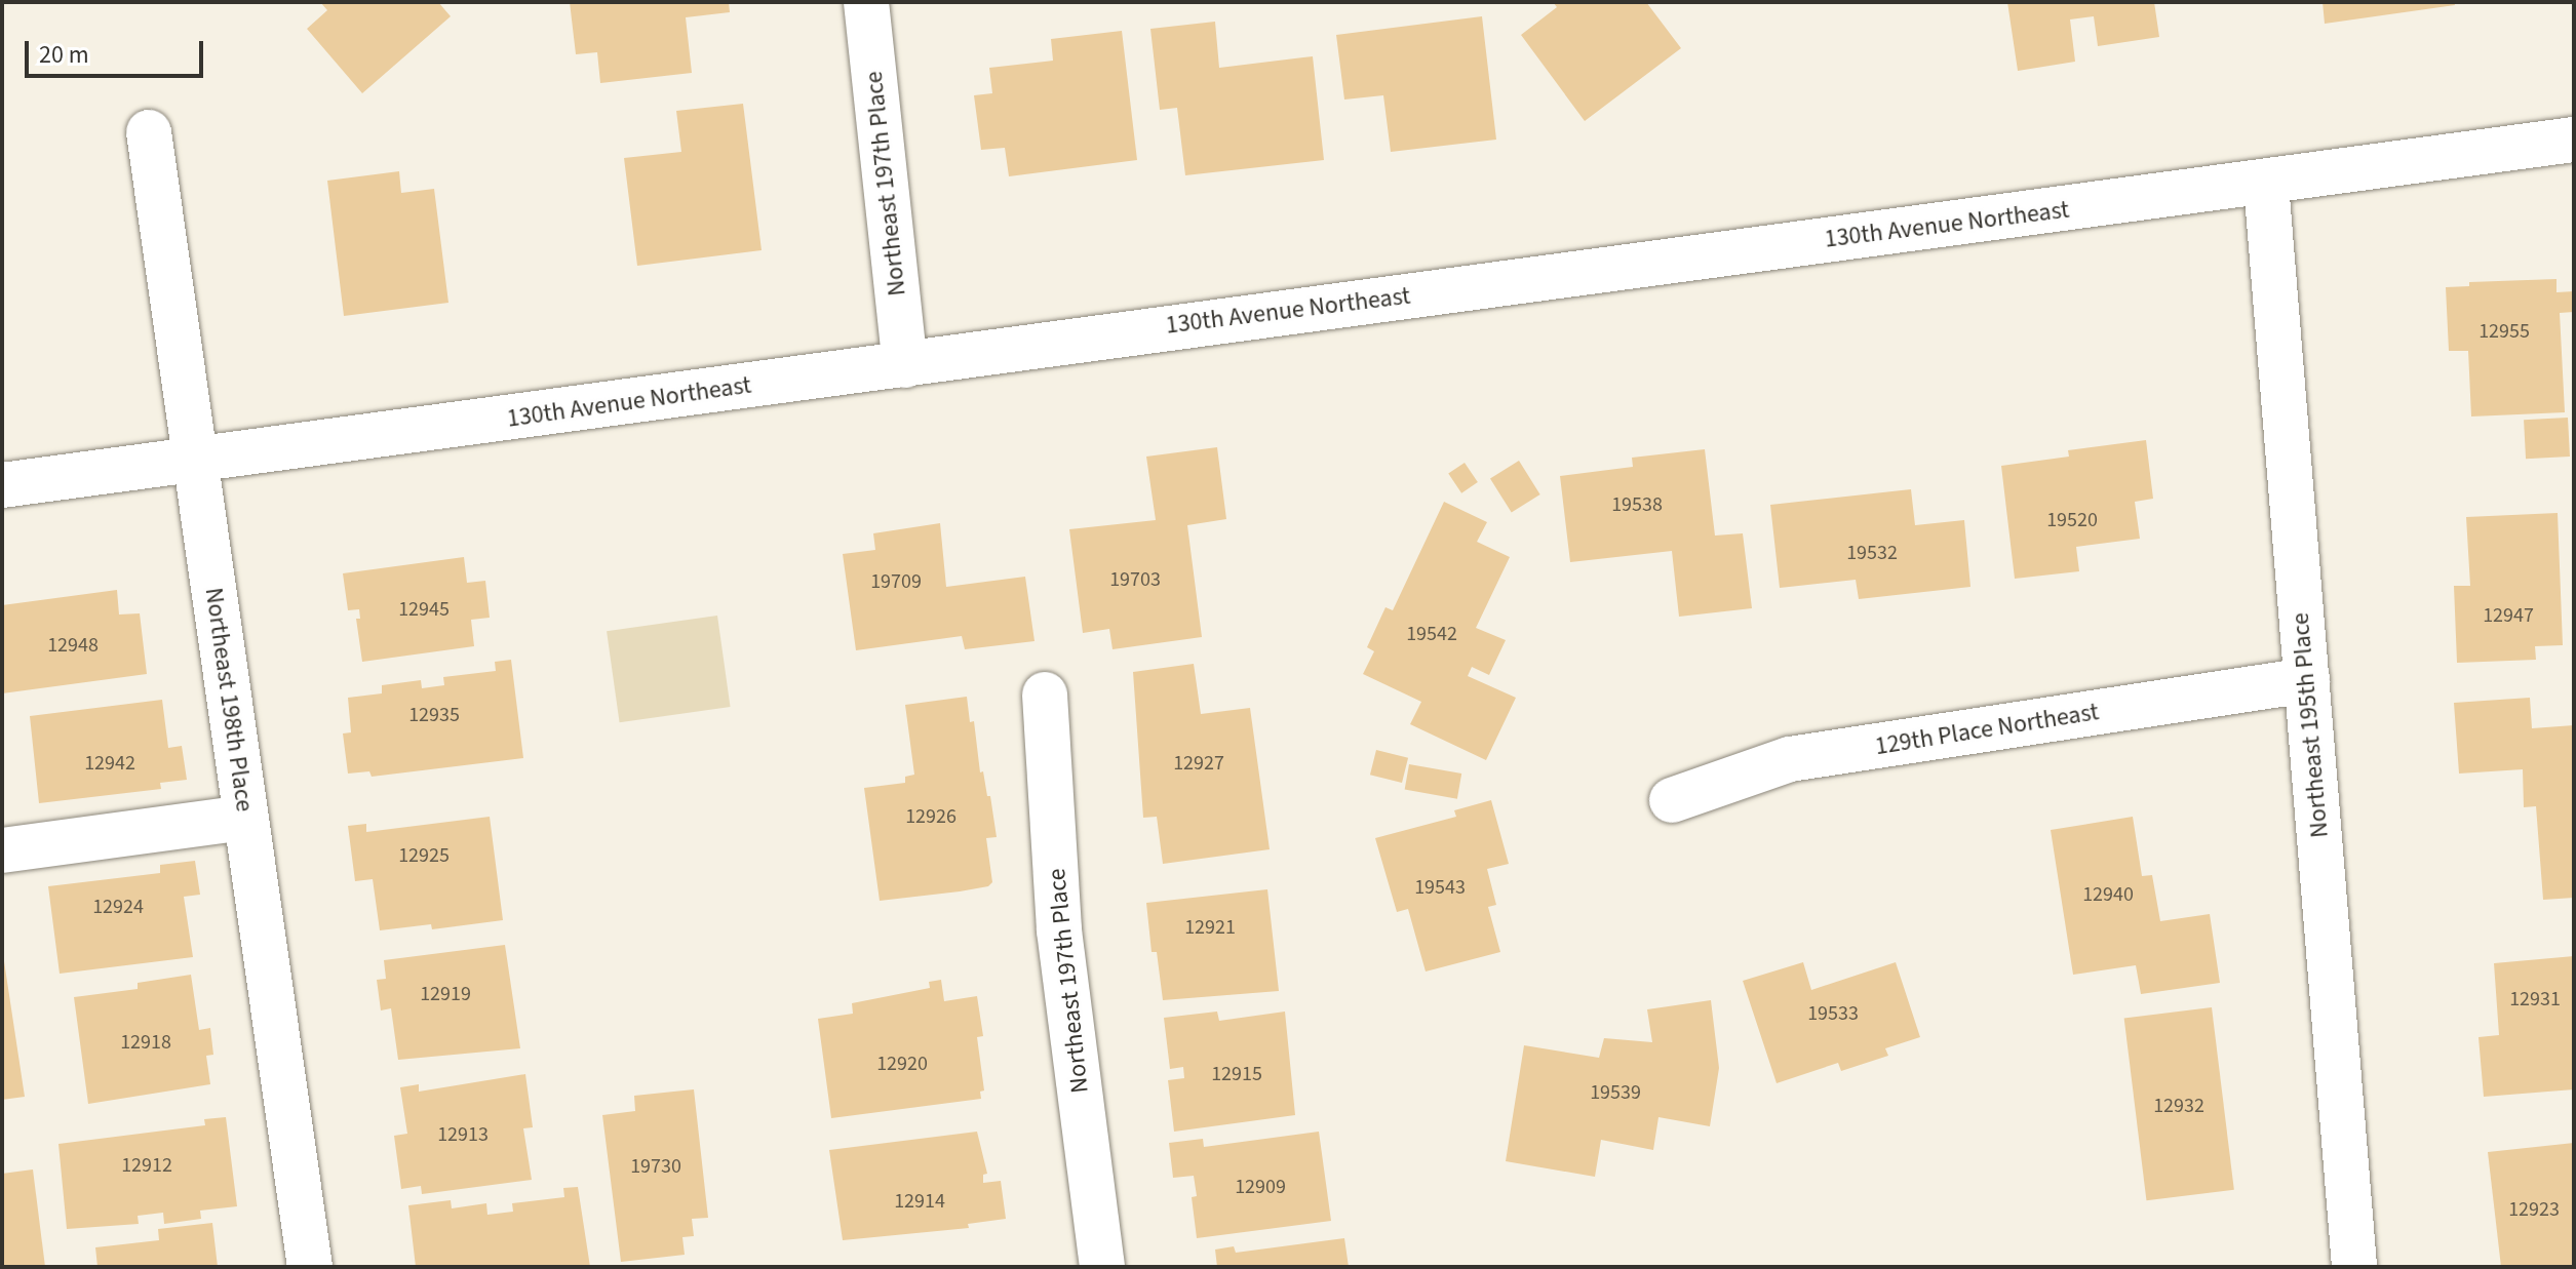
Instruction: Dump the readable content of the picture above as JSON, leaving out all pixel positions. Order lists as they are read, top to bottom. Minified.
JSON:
{"streets":{"street":["Northeast 197th Place","130th Avenue Northeast","Northeast 198th Place","Northeast 195th Place","129th Place Northeast"]},"crossings":[["Northeast 197th Place","130th Avenue Northeast"],["130th Avenue Northeast","Northeast 198th Place"],["130th Avenue Northeast","Northeast 195th Place"],["Northeast 195th Place","129th Place Northeast"]],"house_numbers":["12955","19538","19520","19532","19703","19709","12945","12947","19542","12948","12935","12942","12927","12926","12925","19543","12940","12924","12921","12919","12931","19533","12918","12920","12915","19539","12932","12913","12912","19730","12909","12914","12923"],"scale_bar":"20 m"}
